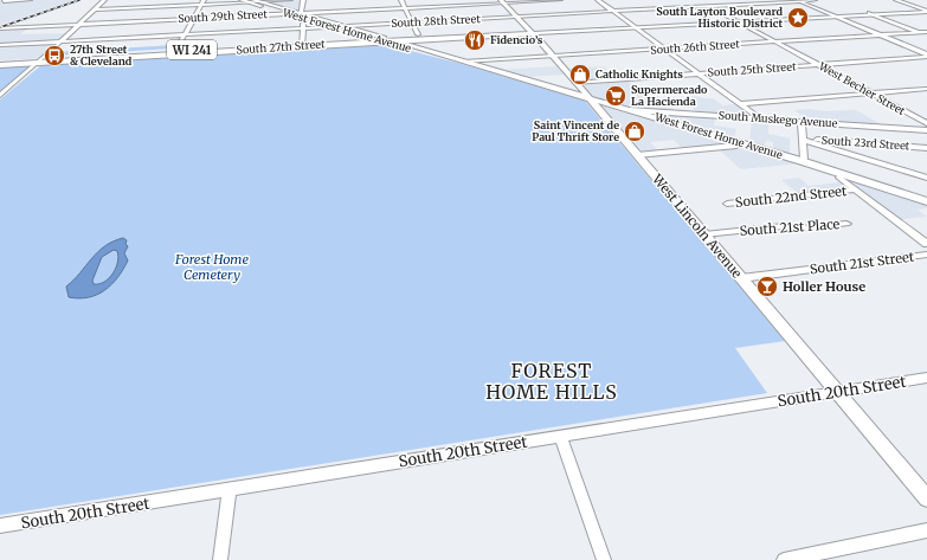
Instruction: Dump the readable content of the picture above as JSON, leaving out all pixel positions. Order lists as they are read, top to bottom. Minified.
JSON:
{"streets":{"main road":["West Forest Home Avenue","South 27th Street","WI 241","West Lincoln Avenue"],"street":["South 29th Street","South 28th Street","South 26th Street","South 25th Street","West Becher Street","South Muskego Avenue","South 23rd Street","South 22nd Street","South 21st Place","South 21st Street","South 20th Street"]},"crossings":[["South 29th Street","West Forest Home Avenue"],["South 29th Street","West Lincoln Avenue"],["South 28th Street","West Forest Home Avenue"],["South 28th Street","West Becher Street"],["South 28th Street","West Lincoln Avenue"],["West Forest Home Avenue","South 27th Street"],["West Forest Home Avenue","South 26th Street"],["West Forest Home Avenue","South Muskego Avenue"],["West Forest Home Avenue","West Lincoln Avenue"],["South 27th Street","West Lincoln Avenue"],["South 26th Street","West Becher Street"],["South 26th Street","West Lincoln Avenue"],["South 25th Street","West Becher Street"],["South 25th Street","West Lincoln Avenue"],["West Lincoln Avenue","South 21st Place"],["West Lincoln Avenue","South 21st Street"],["West Lincoln Avenue","South 20th Street"]],"districts":["FOREST HOME HILLS"],"parks":["Forest Home Cemetery"],"places":{"place":["South Layton Boulevard Historic District"],"restaurant":["Fidencio’s"],"bus stop":["27th Street & Cleveland"],"shop":["Catholic Knights","Saint Vincent de Paul Thrift Store"],"supermarket":["Supermercado La Hacienda"],"bar":["Holler House"]}}
